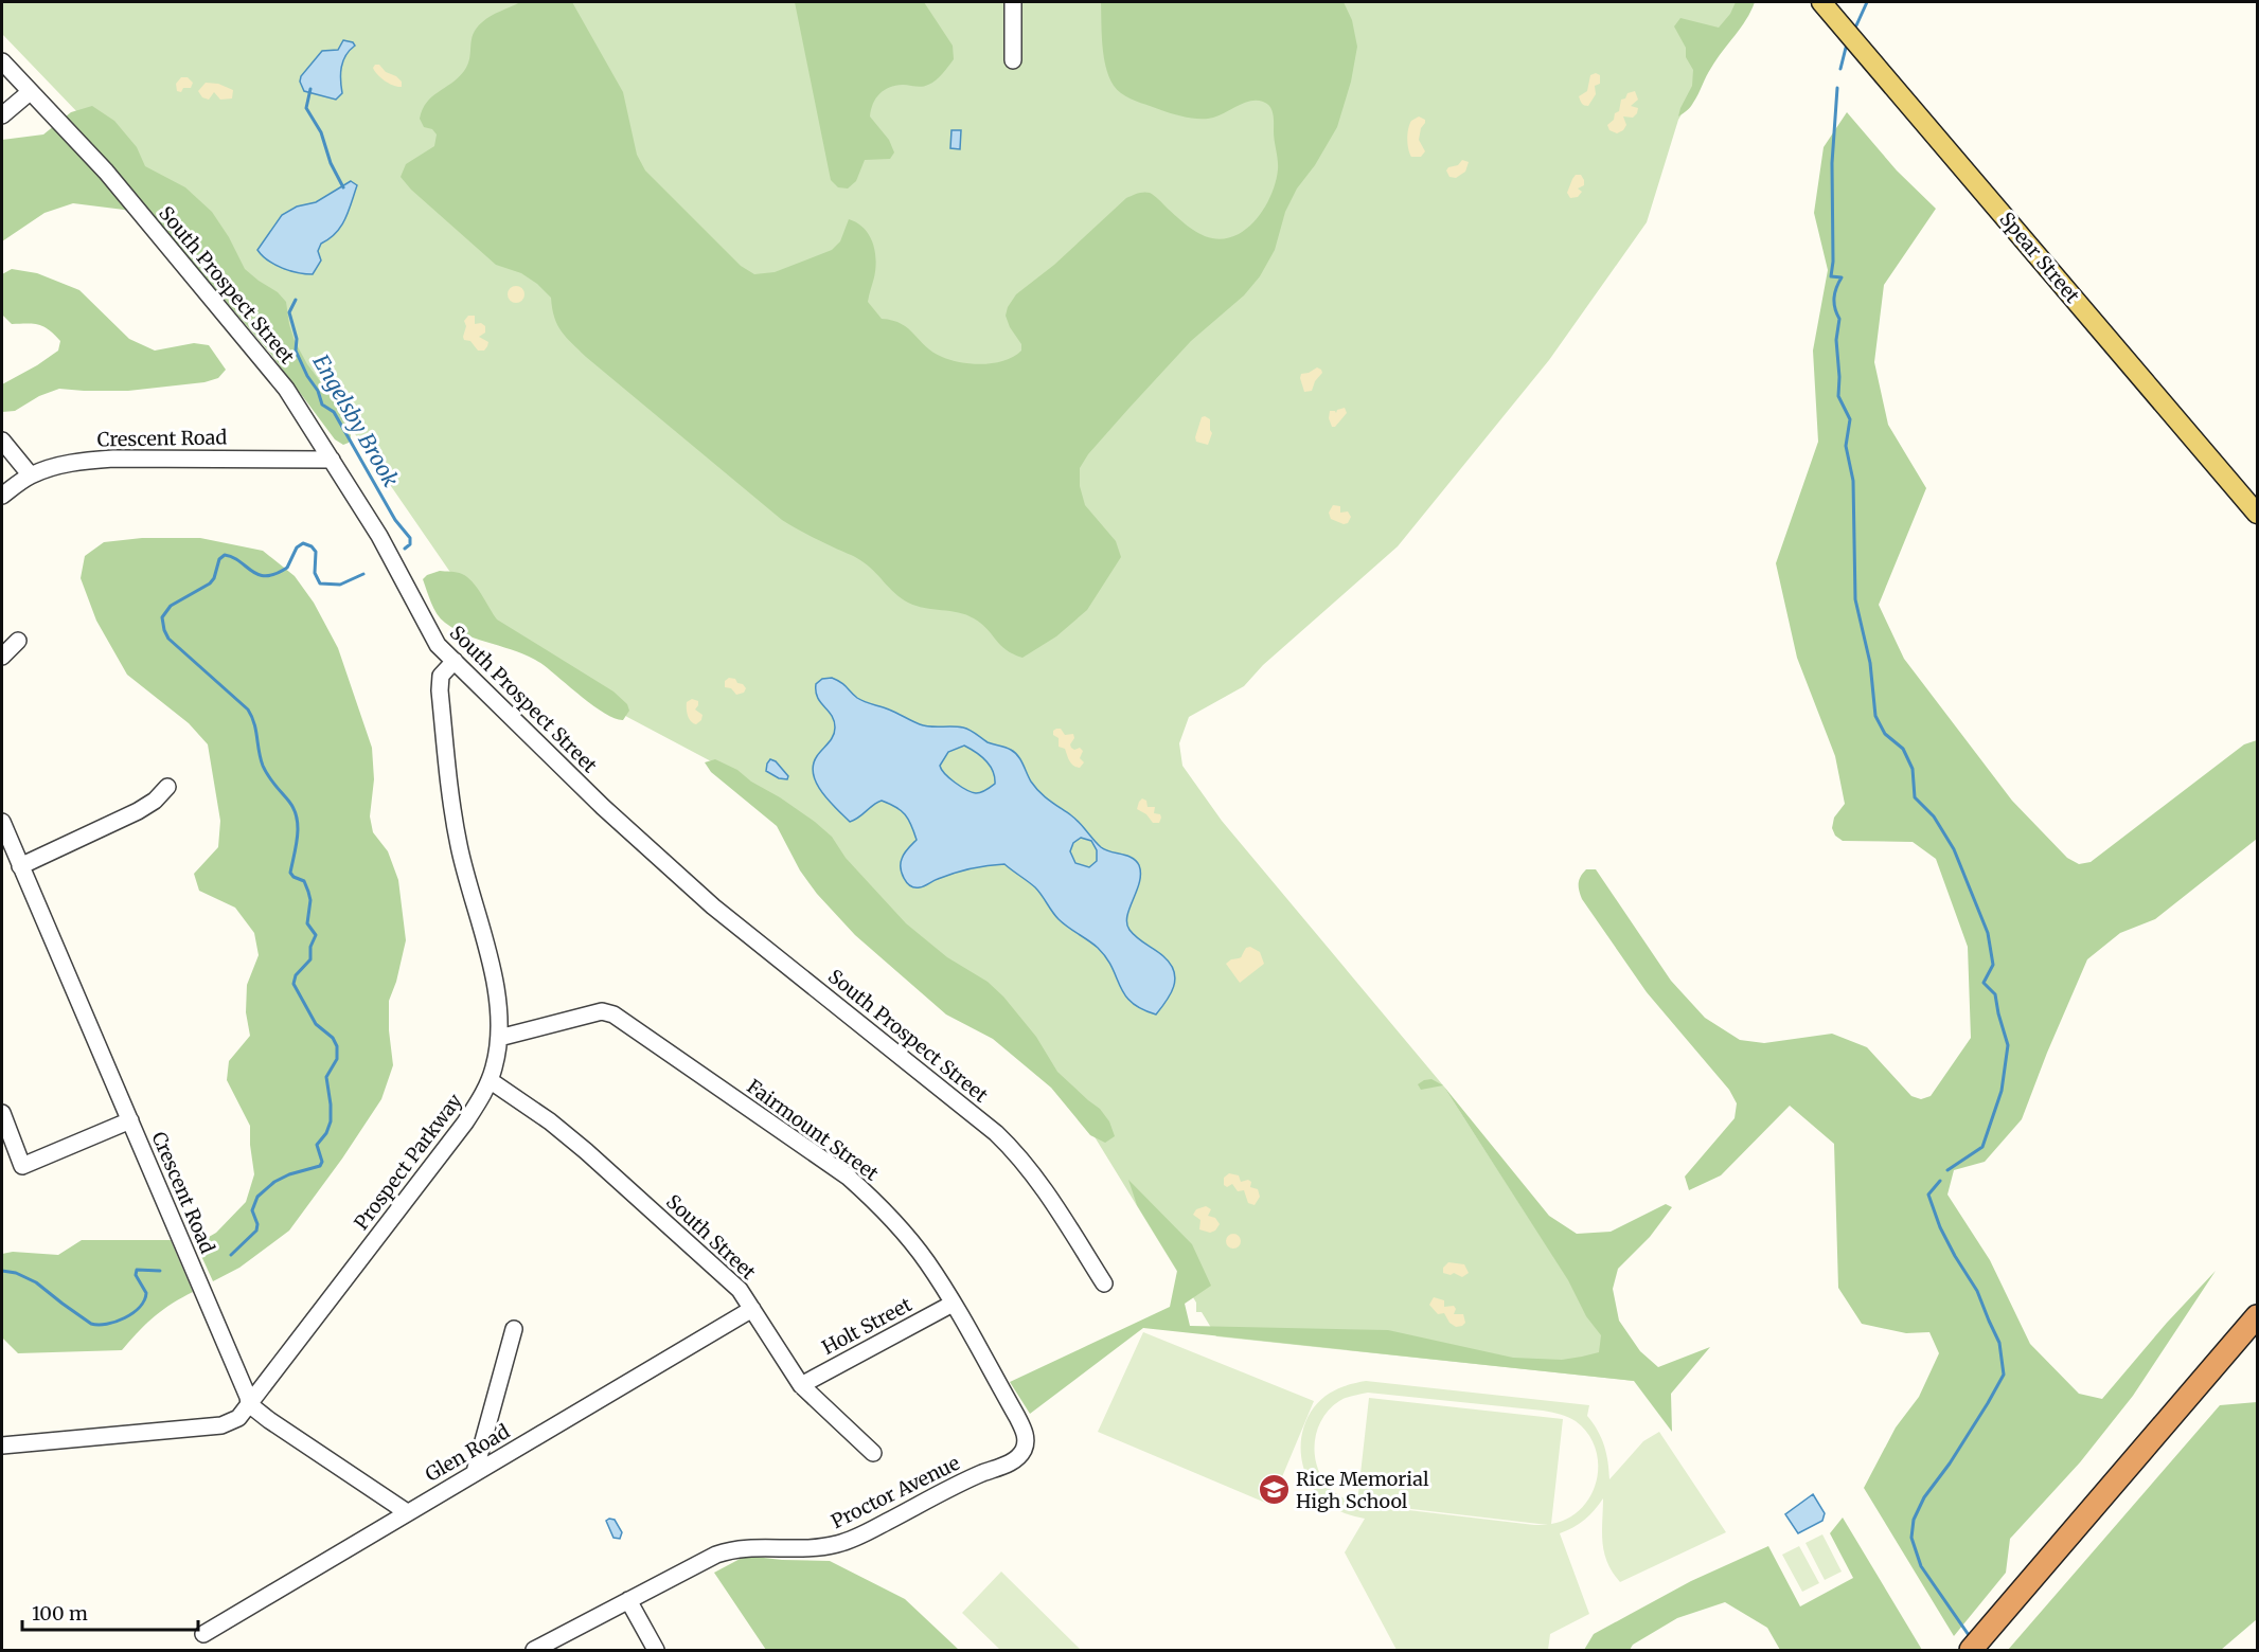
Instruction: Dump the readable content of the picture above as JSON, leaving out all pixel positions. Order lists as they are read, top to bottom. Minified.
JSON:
{"streets":{"main road":["Spear Street"],"street":["South Prospect Street","Crescent Road","Fairmount Street","Prospect Parkway","South Street","Holt Street","Glen Road","Proctor Avenue"]},"crossings":[["South Prospect Street","Crescent Road"],["South Prospect Street","Prospect Parkway"],["Crescent Road","Prospect Parkway"],["Fairmount Street","Prospect Parkway"],["Fairmount Street","Holt Street"],["Fairmount Street","Proctor Avenue"],["Prospect Parkway","South Street"],["South Street","Holt Street"],["South Street","Glen Road"]],"water":["Engelsby Brook"],"places":{"school or university":["Rice Memorial High School"]},"scale_bar":"100 m"}
